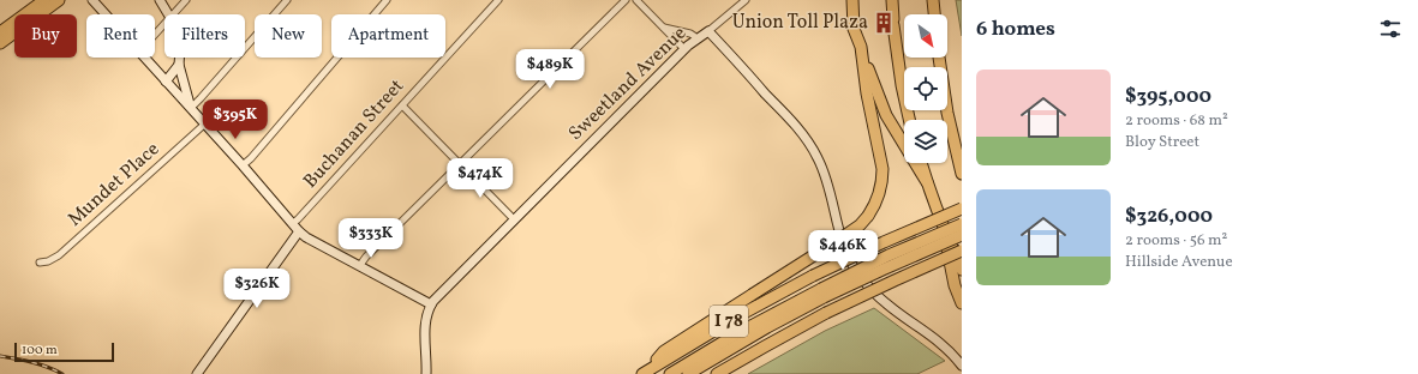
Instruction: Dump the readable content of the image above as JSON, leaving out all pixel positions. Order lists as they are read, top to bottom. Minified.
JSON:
{"streets":{"highway":["I 78"],"street":["Sweetland Avenue","Buchanan Street","Mundet Place"]},"places":{"building":["Union Toll Plaza"]},"scale_bar":"100 m","north":"bottom right","page":{"heading":"6 homes","chip":["Buy","Rent","Filters","New","Apartment"],"price":["$489K","$395K","$474K","$333K","$446K","$326K"],"list":[{"name":"$395,000","note":"2 rooms · 68 m² · Bloy Street"},{"name":"$326,000","note":"2 rooms · 56 m² · Hillside Avenue"}],"scale":"100 m"}}
